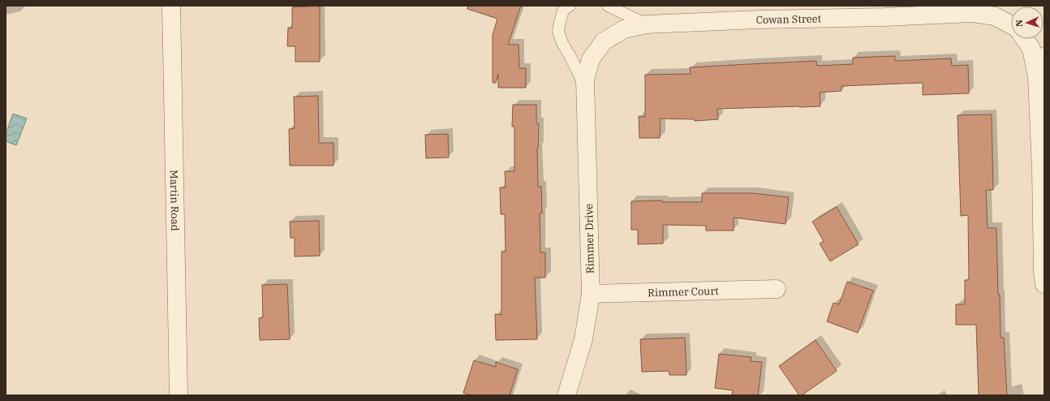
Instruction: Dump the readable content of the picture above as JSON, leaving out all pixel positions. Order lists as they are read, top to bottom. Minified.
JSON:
{"streets":{"street":["Cowan Street","Martin Road","Rimmer Drive","Rimmer Court"]},"crossings":[["Cowan Street","Rimmer Drive"],["Rimmer Drive","Rimmer Court"]],"north":"left"}
